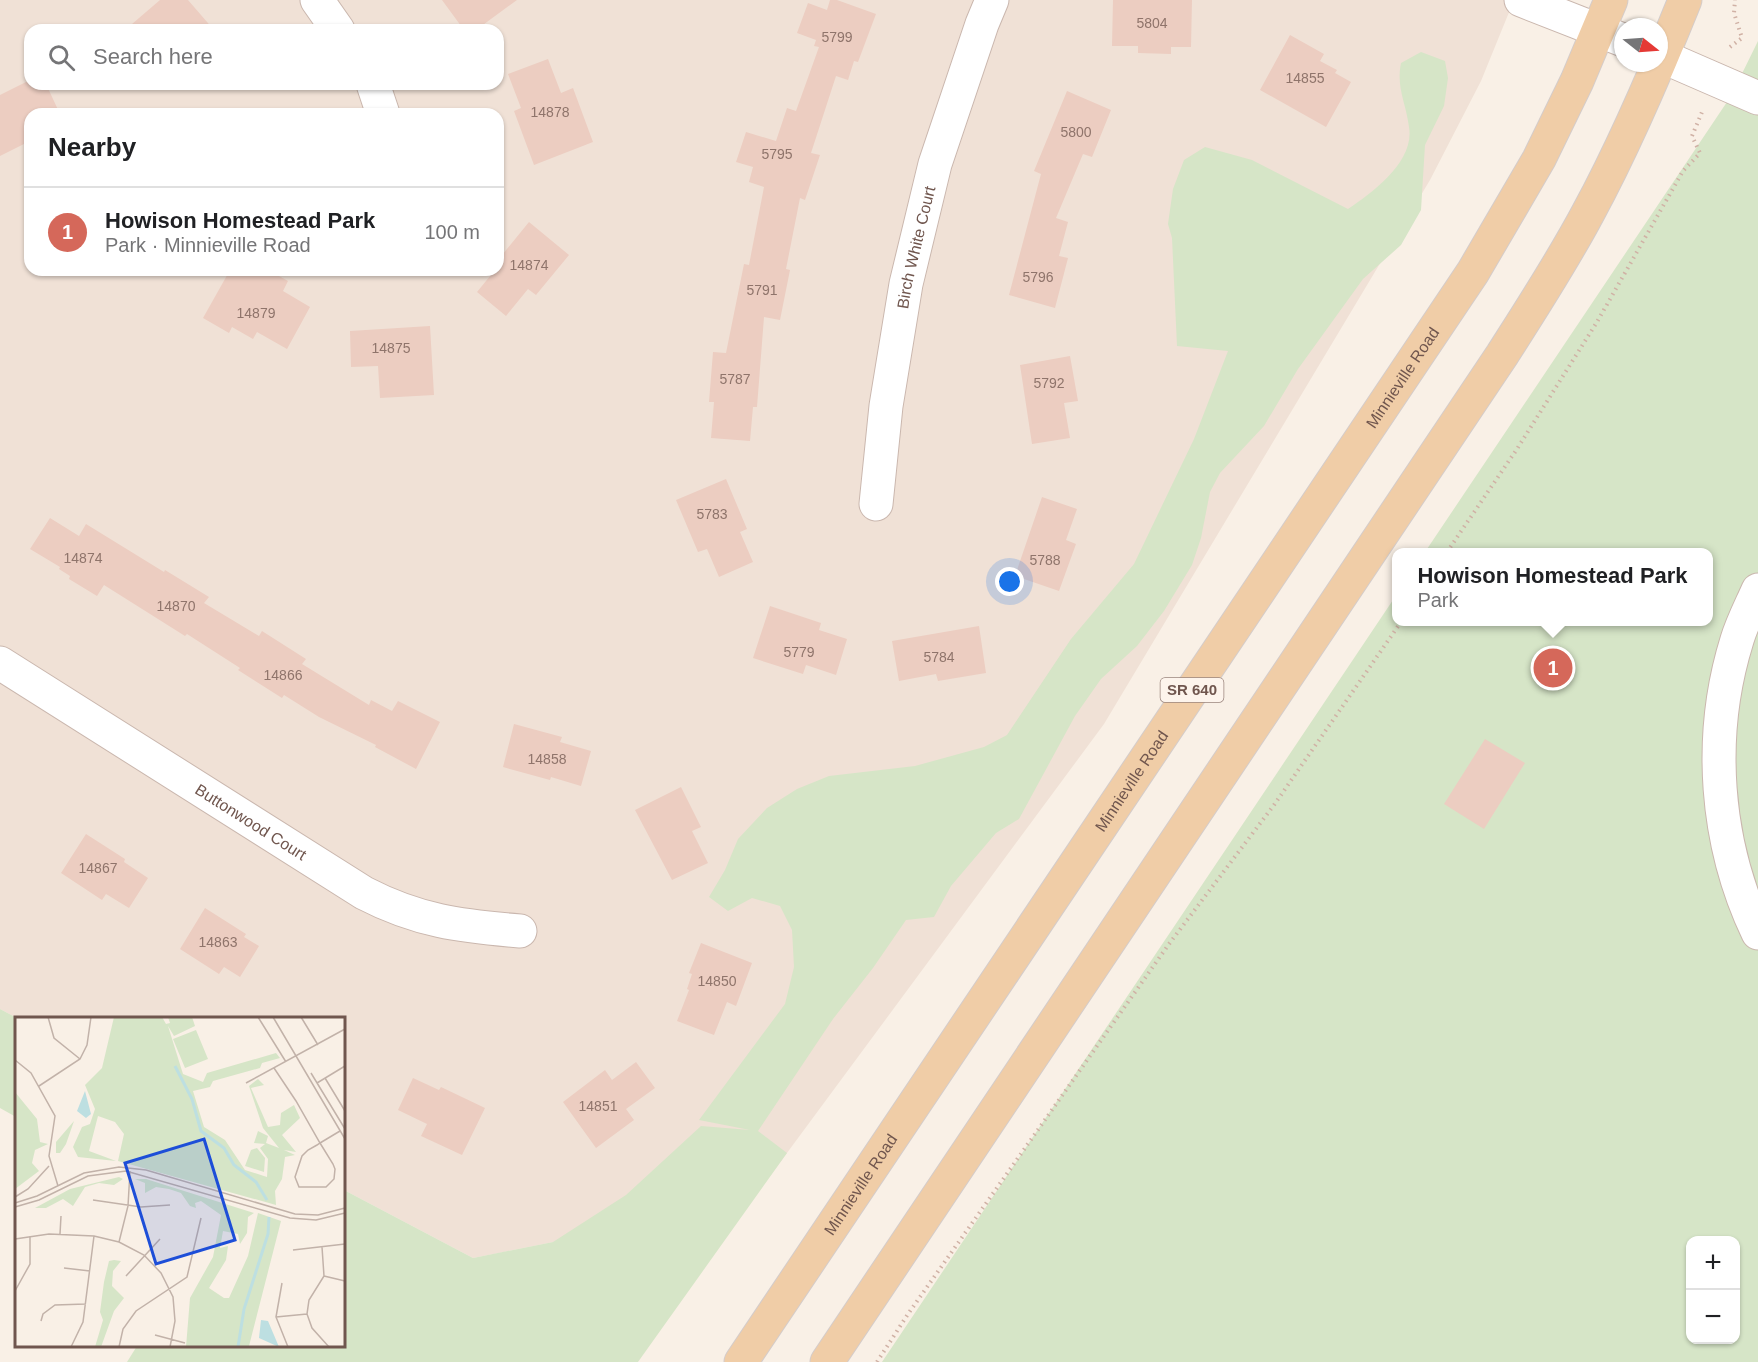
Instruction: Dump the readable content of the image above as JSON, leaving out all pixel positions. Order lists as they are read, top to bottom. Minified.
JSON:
{"streets":{"main road":["Minnieville Road","SR 640"],"street":["Birch White Court","Buttonwood Court"]},"house_numbers":["5804","5799","14855","14878","5800","5795","14874","5796","5791","14879","14875","5787","5792","5783","14874","5788","14870","5779","5784","14866","14858","14867","14863","14850","14851"],"north":"right","page":{"search":"Search here","heading":"Nearby","list":[{"mark":"1","name":"Howison Homestead Park","note":"Park · Minnieville Road","value":"100 m"}],"popup":["Howison Homestead Park","Park"],"pins":"1","map_buttons":["+","−"]}}
